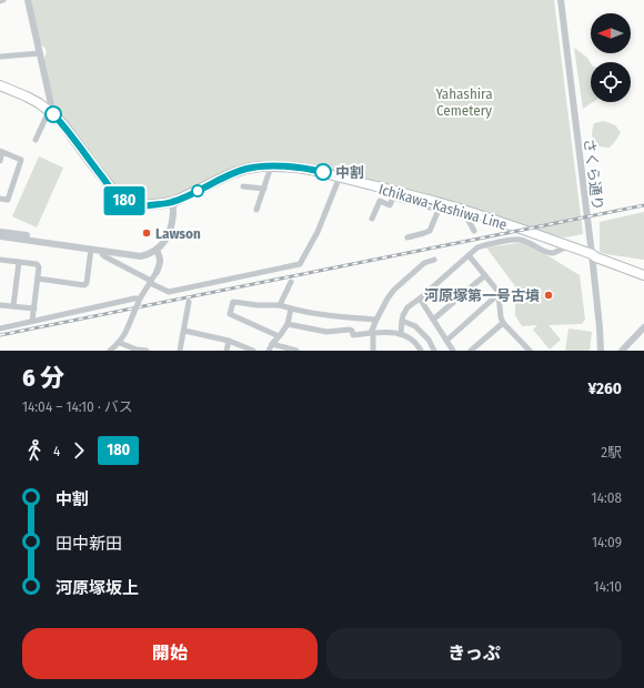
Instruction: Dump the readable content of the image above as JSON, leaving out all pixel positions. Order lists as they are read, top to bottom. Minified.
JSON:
{"streets":{"main road":["Ichikawa-Kashiwa Line"],"street":["さくら通り"]},"crossings":[["さくら通り","Ichikawa-Kashiwa Line"]],"parks":["Yahashira Cemetery"],"places":["中割","Lawson","河原塚第一号古墳"],"lines":["bus line 180"],"north":"left","page":{"on_map":"180","heading":["6 分","14:04 – 14:10 · バス","¥260"],"legs":["4","180","2駅"],"list":[{"name":"中割","value":"14:08"},{"name":"田中新田","value":"14:09"},{"name":"河原塚坂上","value":"14:10"}],"buttons":["開始","きっぷ"]}}
